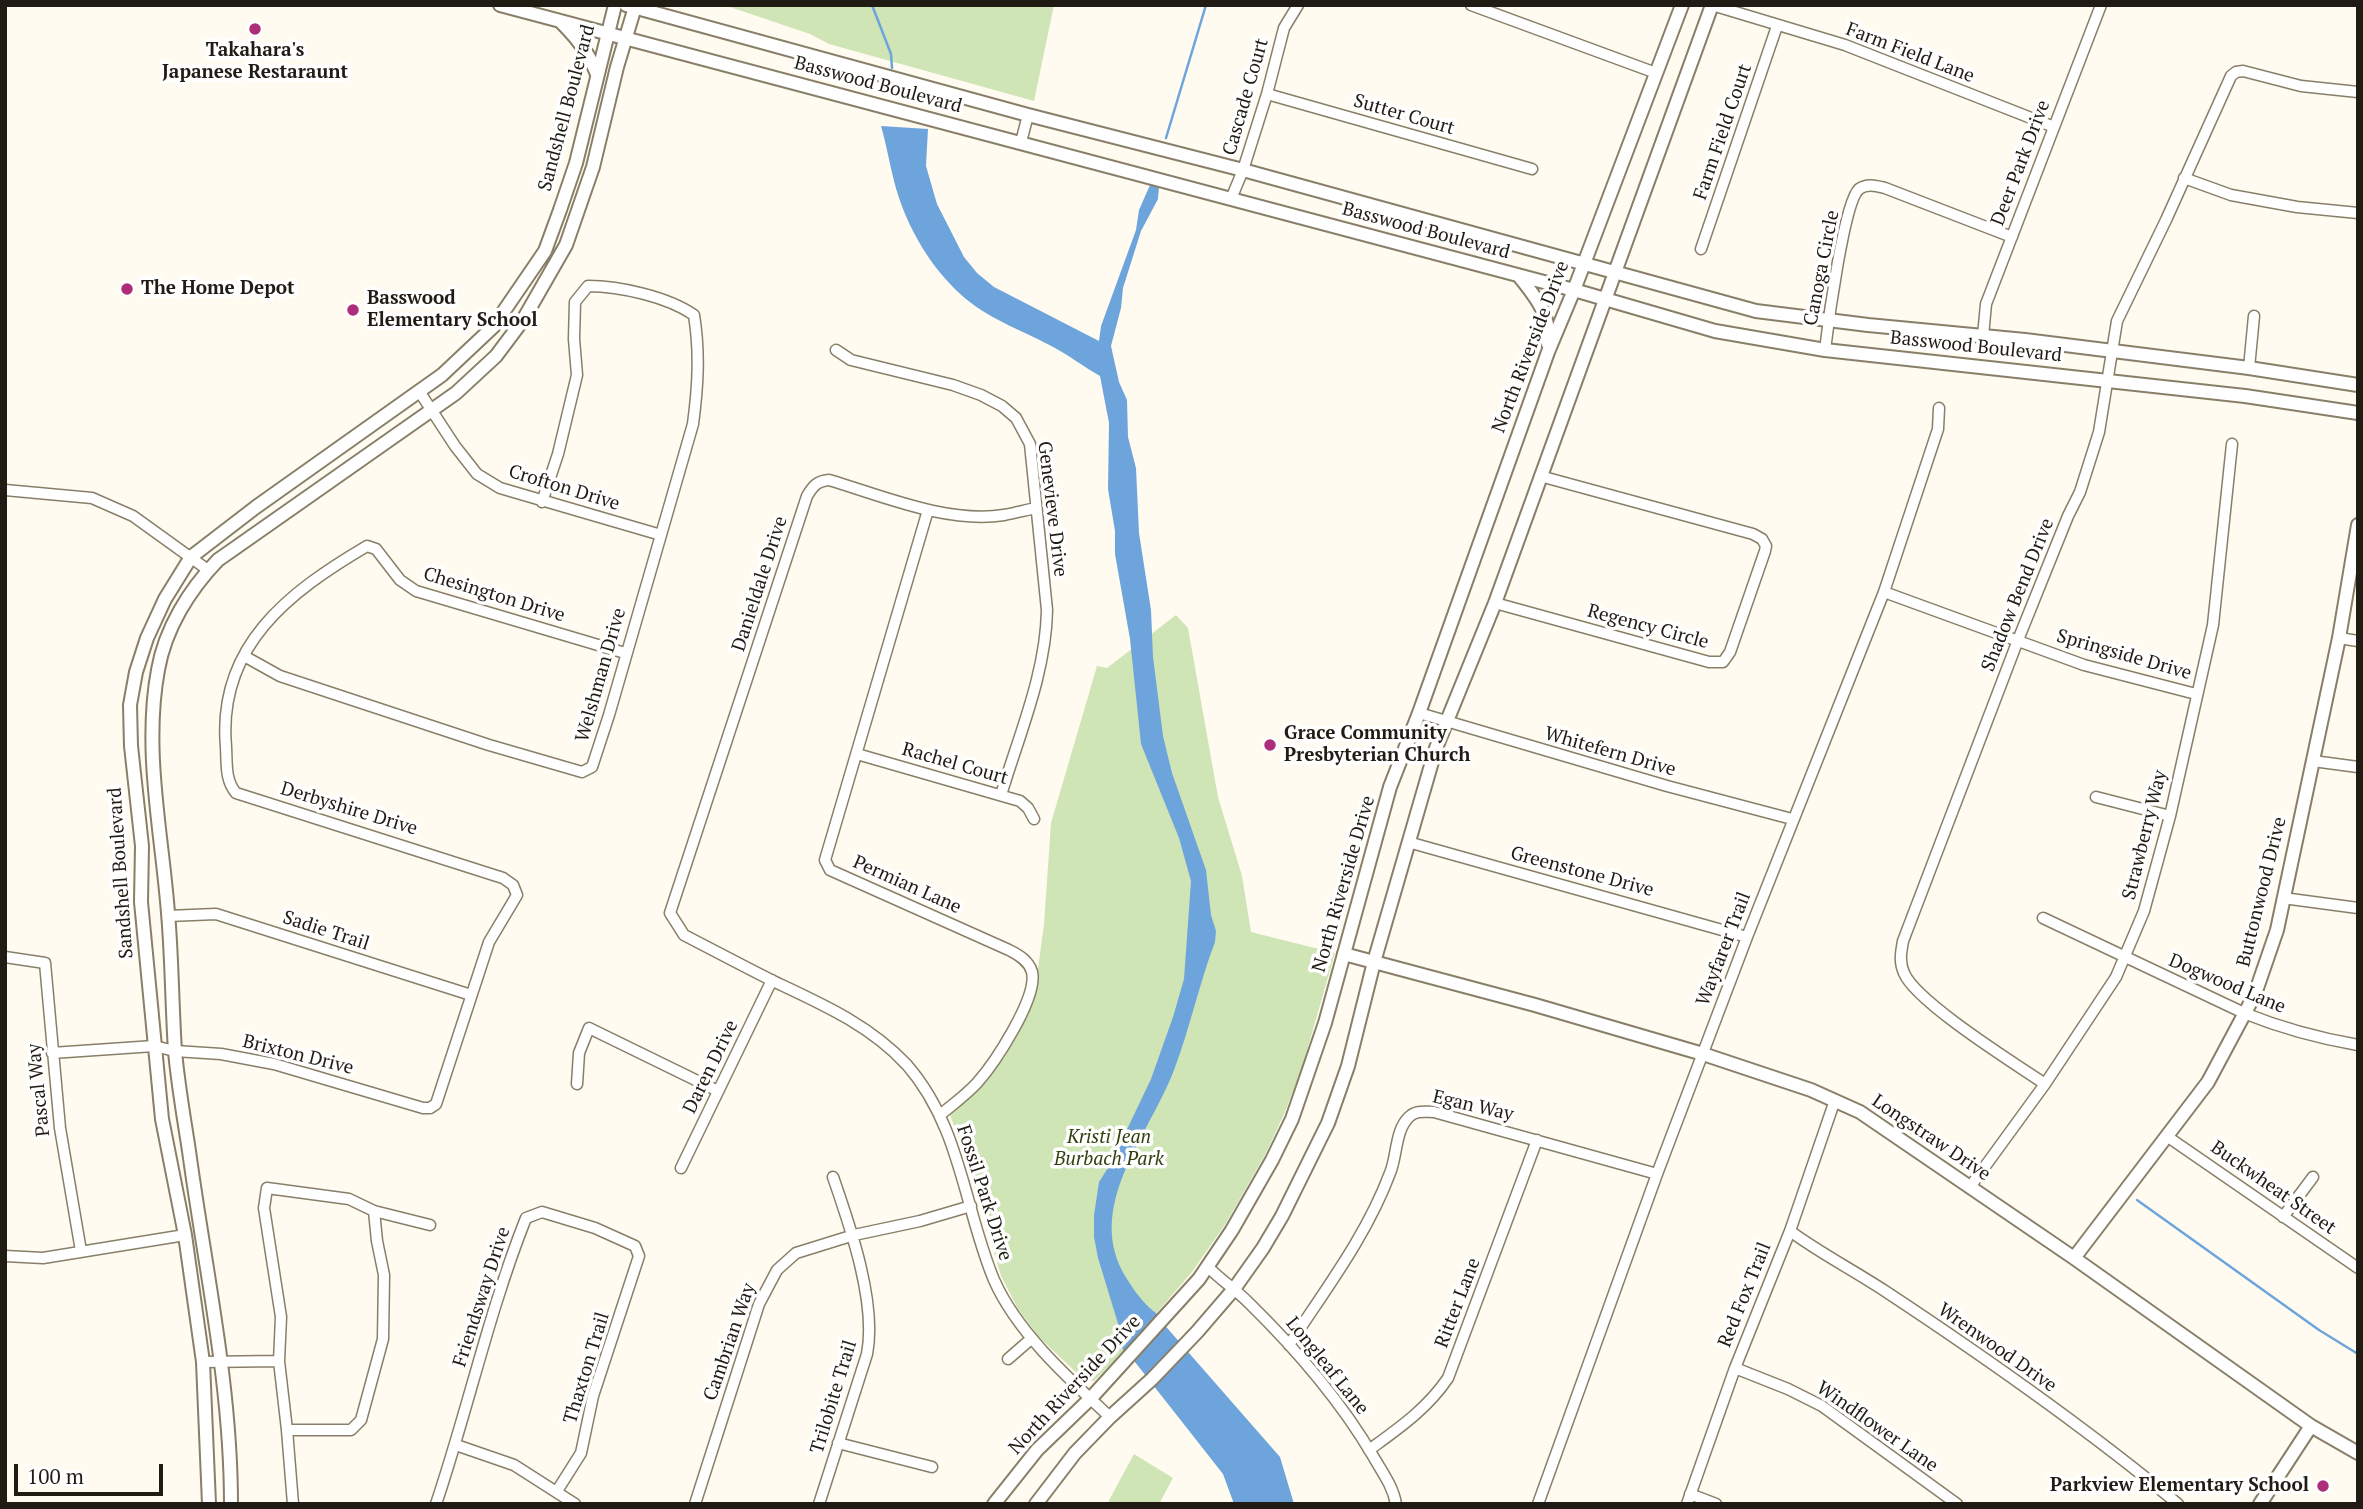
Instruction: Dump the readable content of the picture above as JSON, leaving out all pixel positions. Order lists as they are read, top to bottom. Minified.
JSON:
{"streets":{"main road":["Basswood Boulevard","Sandshell Boulevard","North Riverside Drive","Buttonwood Drive","Longstraw Drive"],"street":["Farm Field Lane","Cascade Court","Sutter Court","Farm Field Court","Deer Park Drive","Canoga Circle","Crofton Drive","Genevieve Drive","Danieldale Drive","Chesington Drive","Shadow Bend Drive","Regency Circle","Springside Drive","Welshman Drive","Whitefern Drive","Rachel Court","Derbyshire Drive","Strawberry Way","Greenstone Drive","Permian Lane","Sadie Trail","Wayfarer Trail","Dogwood Lane","Brixton Drive","Daren Drive","Pascal Way","Egan Way","Buckwheat Street","Fossil Park Drive","Red Fox Trail","Friendsway Drive","Ritter Lane","Cambrian Way","Wrenwood Drive","Longleaf Lane","Thaxton Trail","Trilobite Trail","Windflower Lane"]},"crossings":[["Farm Field Lane","Farm Field Court"],["Farm Field Lane","Deer Park Drive"],["Basswood Boulevard","Cascade Court"],["Basswood Boulevard","Sandshell Boulevard"],["Basswood Boulevard","Deer Park Drive"],["Basswood Boulevard","Canoga Circle"],["Basswood Boulevard","North Riverside Drive"],["Basswood Boulevard","Shadow Bend Drive"],["Cascade Court","Sutter Court"],["Sandshell Boulevard","Crofton Drive"],["Sandshell Boulevard","Sadie Trail"],["Sandshell Boulevard","Brixton Drive"],["Deer Park Drive","Canoga Circle"],["North Riverside Drive","Whitefern Drive"],["North Riverside Drive","Longstraw Drive"],["North Riverside Drive","Fossil Park Drive"],["North Riverside Drive","Longleaf Lane"],["Crofton Drive","Welshman Drive"],["Genevieve Drive","Danieldale Drive"],["Genevieve Drive","Rachel Court"],["Danieldale Drive","Permian Lane"],["Danieldale Drive","Fossil Park Drive"],["Chesington Drive","Welshman Drive"],["Chesington Drive","Derbyshire Drive"],["Shadow Bend Drive","Springside Drive"],["Shadow Bend Drive","Strawberry Way"],["Springside Drive","Strawberry Way"],["Springside Drive","Wayfarer Trail"],["Welshman Drive","Derbyshire Drive"],["Whitefern Drive","Wayfarer Trail"],["Rachel Court","Permian Lane"],["Derbyshire Drive","Sadie Trail"],["Derbyshire Drive","Brixton Drive"],["Strawberry Way","Dogwood Lane"],["Strawberry Way","Longstraw Drive"],["Greenstone Drive","Wayfarer Trail"],["Permian Lane","Fossil Park Drive"],["Buttonwood Drive","Dogwood Lane"],["Buttonwood Drive","Longstraw Drive"],["Buttonwood Drive","Buckwheat Street"],["Wayfarer Trail","Egan Way"],["Wayfarer Trail","Longstraw Drive"],["Brixton Drive","Pascal Way"],["Daren Drive","Fossil Park Drive"],["Egan Way","Ritter Lane"],["Egan Way","Longleaf Lane"],["Longstraw Drive","Red Fox Trail"],["Fossil Park Drive","Cambrian Way"],["Red Fox Trail","Wrenwood Drive"],["Red Fox Trail","Windflower Lane"],["Friendsway Drive","Thaxton Trail"],["Ritter Lane","Longleaf Lane"],["Cambrian Way","Trilobite Trail"]],"parks":["Kristi Jean Burbach Park"],"places":["Takahara's Japanese Restaraunt","The Home Depot","Basswood Elementary School","Grace Community Presbyterian Church","Parkview Elementary School"],"scale_bar":"100 m"}
